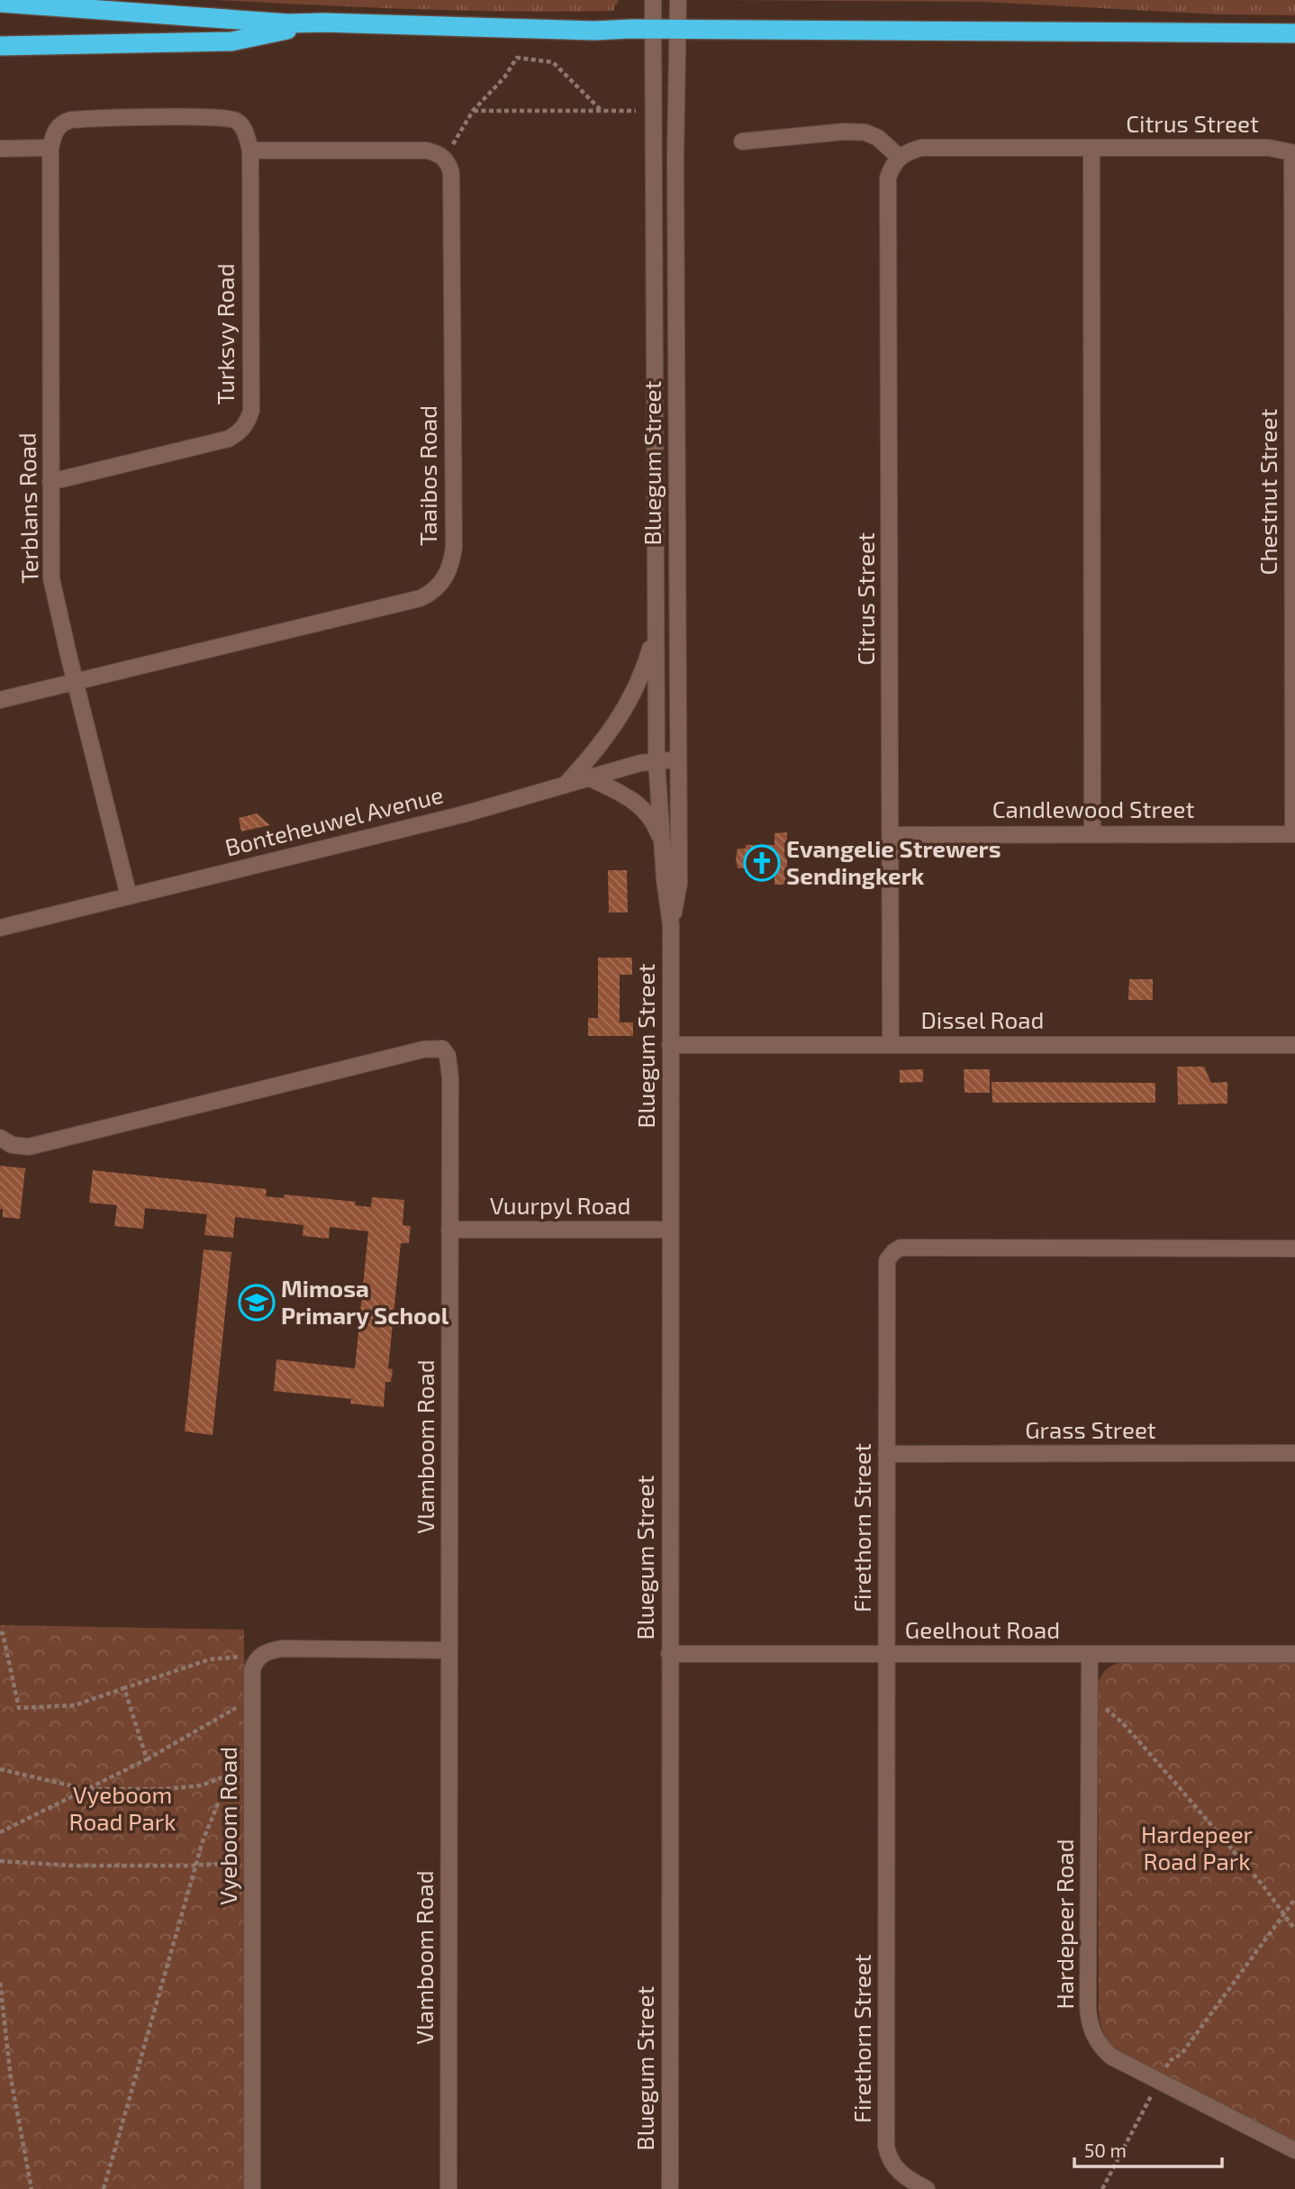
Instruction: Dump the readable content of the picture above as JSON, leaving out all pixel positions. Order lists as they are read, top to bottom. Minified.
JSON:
{"streets":{"street":["Citrus Street","Turksvy Road","Bluegum Street","Taaibos Road","Chestnut Street","Terblans Road","Candlewood Street","Bonteheuwel Avenue","Dissel Road","Vuurpyl Road","Grass Street","Vlamboom Road","Firethorn Street","Geelhout Road","Vyeboom Road","Hardepeer Road"]},"crossings":[["Citrus Street","Chestnut Street"],["Citrus Street","Candlewood Street"],["Citrus Street","Dissel Road"],["Turksvy Road","Terblans Road"],["Bluegum Street","Bonteheuwel Avenue"],["Bluegum Street","Dissel Road"],["Bluegum Street","Vuurpyl Road"],["Bluegum Street","Geelhout Road"],["Taaibos Road","Terblans Road"],["Chestnut Street","Candlewood Street"],["Terblans Road","Bonteheuwel Avenue"],["Vuurpyl Road","Vlamboom Road"],["Grass Street","Firethorn Street"],["Firethorn Street","Geelhout Road"],["Geelhout Road","Hardepeer Road"]],"parks":["Vyeboom Road Park","Hardepeer Road Park"],"places":{"church":["Evangelie Strewers Sendingkerk"],"school or university":["Mimosa Primary School"]},"scale_bar":"50 m"}
